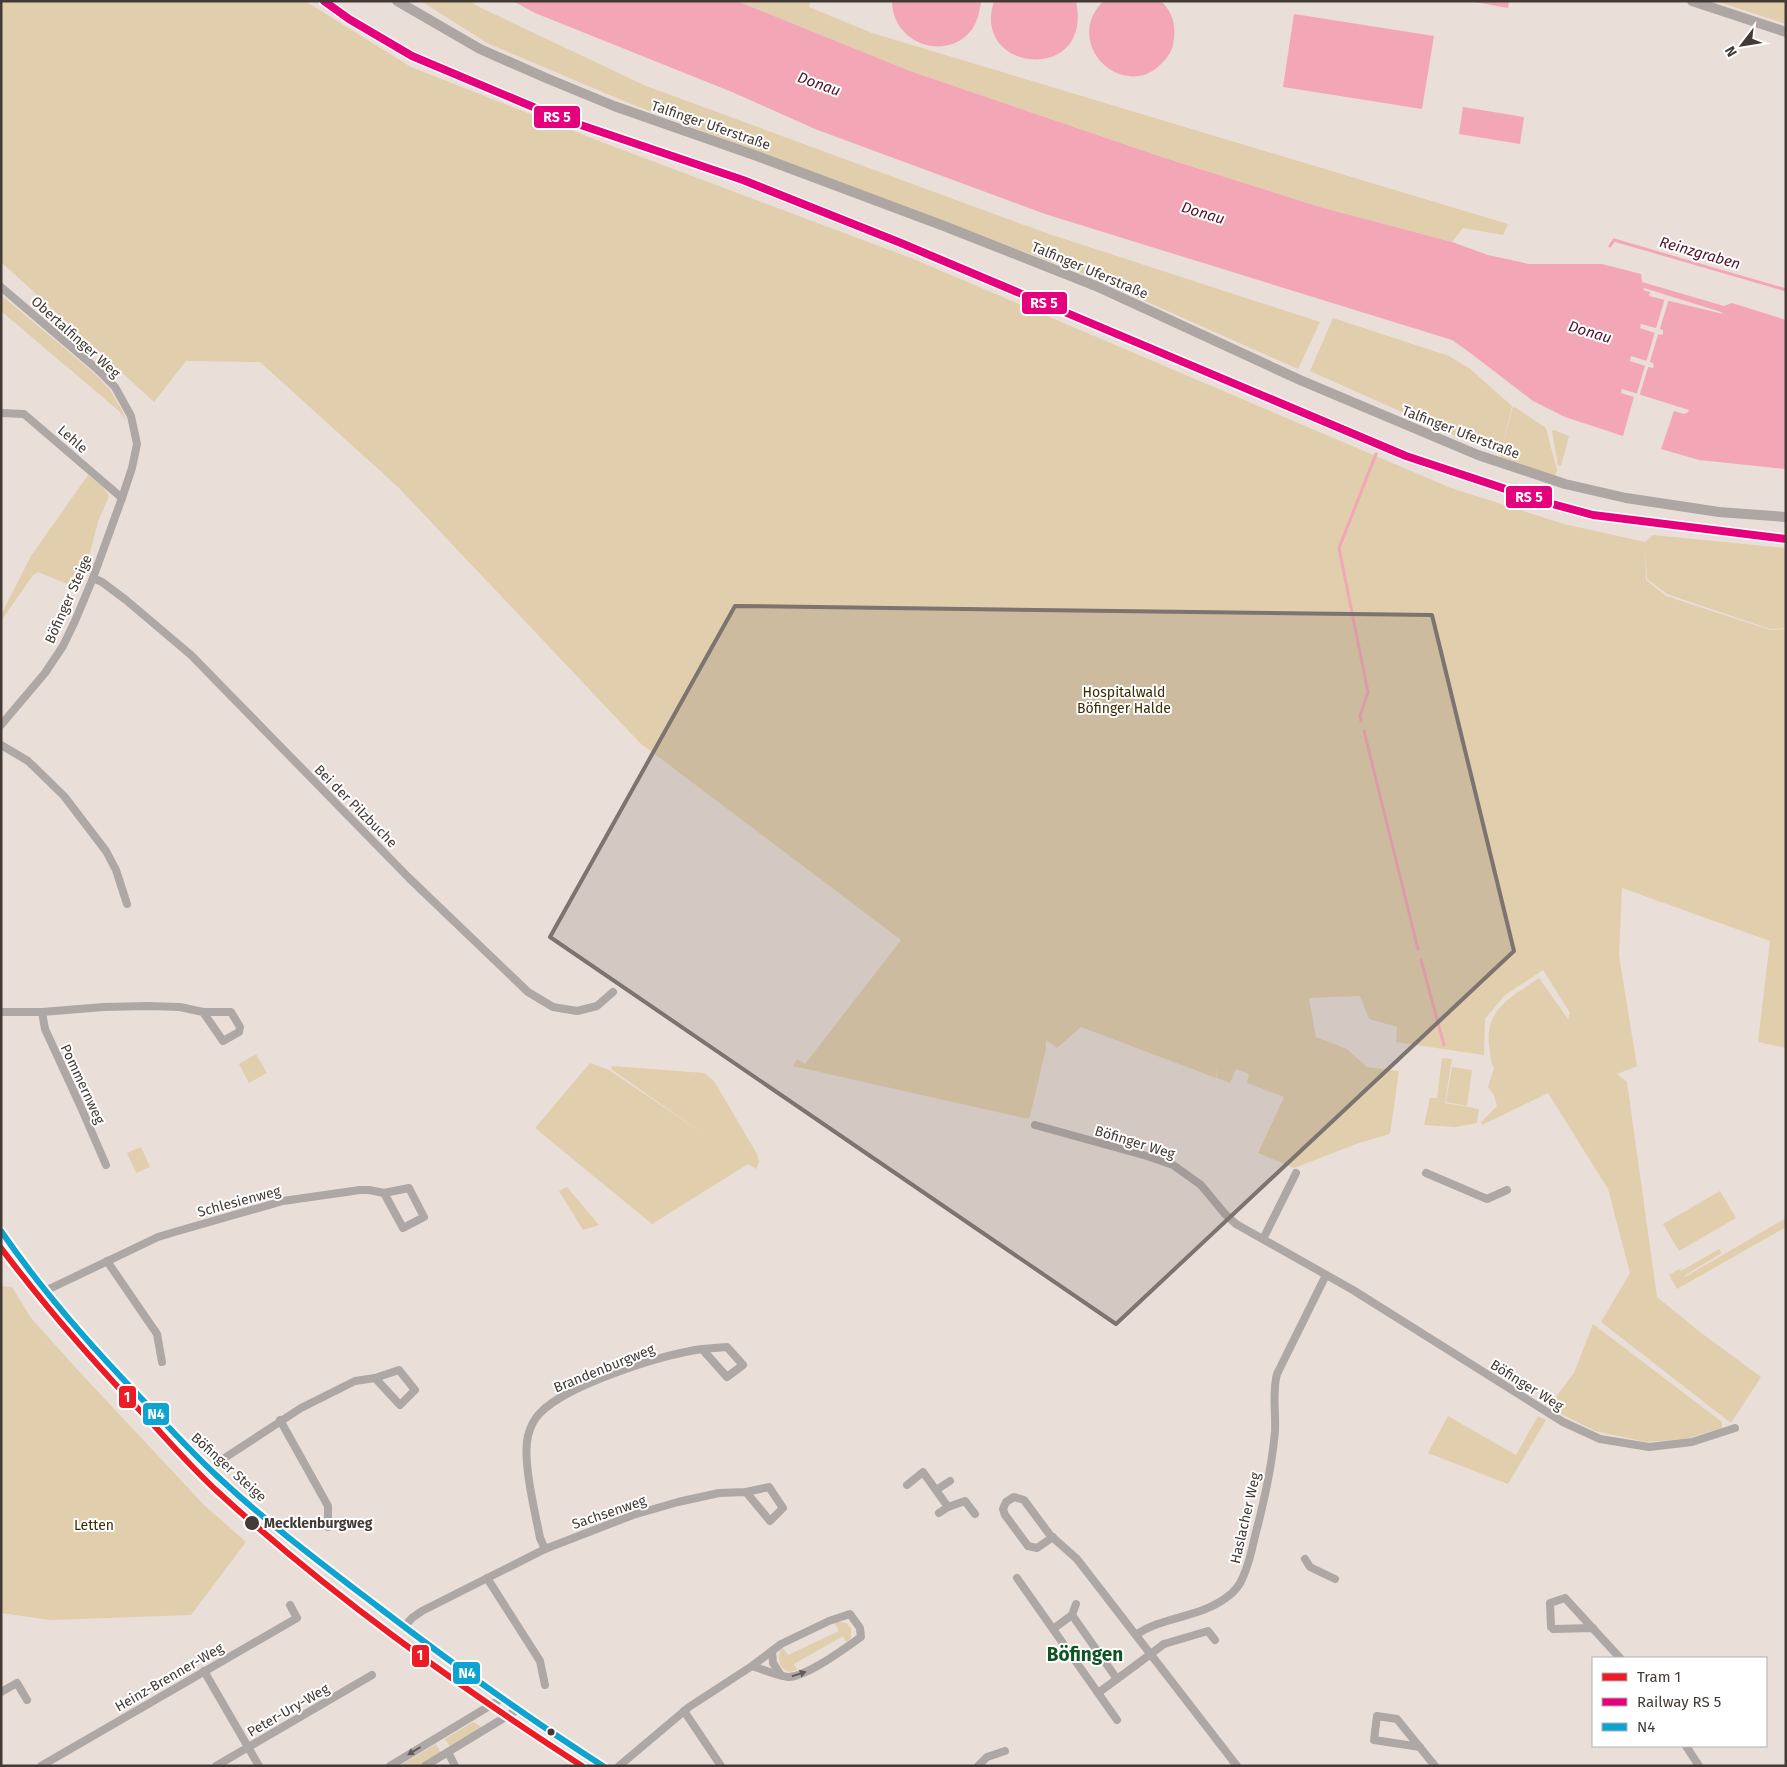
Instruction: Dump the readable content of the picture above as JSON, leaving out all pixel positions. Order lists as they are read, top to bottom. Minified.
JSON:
{"streets":{"street":["Talfinger Uferstraße","Obertalfinger Weg","Lehle","Böfinger Steige","Bei der Pilzbuche","Pommernweg","Böfinger Weg","Schlesienweg","Brandenburgweg","Sachsenweg","Haslacher Weg","Heinz-Brenner-Weg","Peter-Ury-Weg"]},"crossings":[["Obertalfinger Weg","Lehle"],["Obertalfinger Weg","Böfinger Steige"],["Lehle","Böfinger Steige"],["Böfinger Steige","Bei der Pilzbuche"],["Böfinger Steige","Schlesienweg"],["Böfinger Steige","Sachsenweg"],["Böfinger Weg","Haslacher Weg"],["Brandenburgweg","Sachsenweg"]],"districts":["Böfingen"],"water":["Donau","Reinzgraben"],"parks":["Hospitalwald Böfinger Halde","Letten"],"places":["Mecklenburgweg"],"lines":["transit line N4","tram line 1"],"legend":["Tram 1","Railway RS 5","N4"],"north":"bottom left"}
